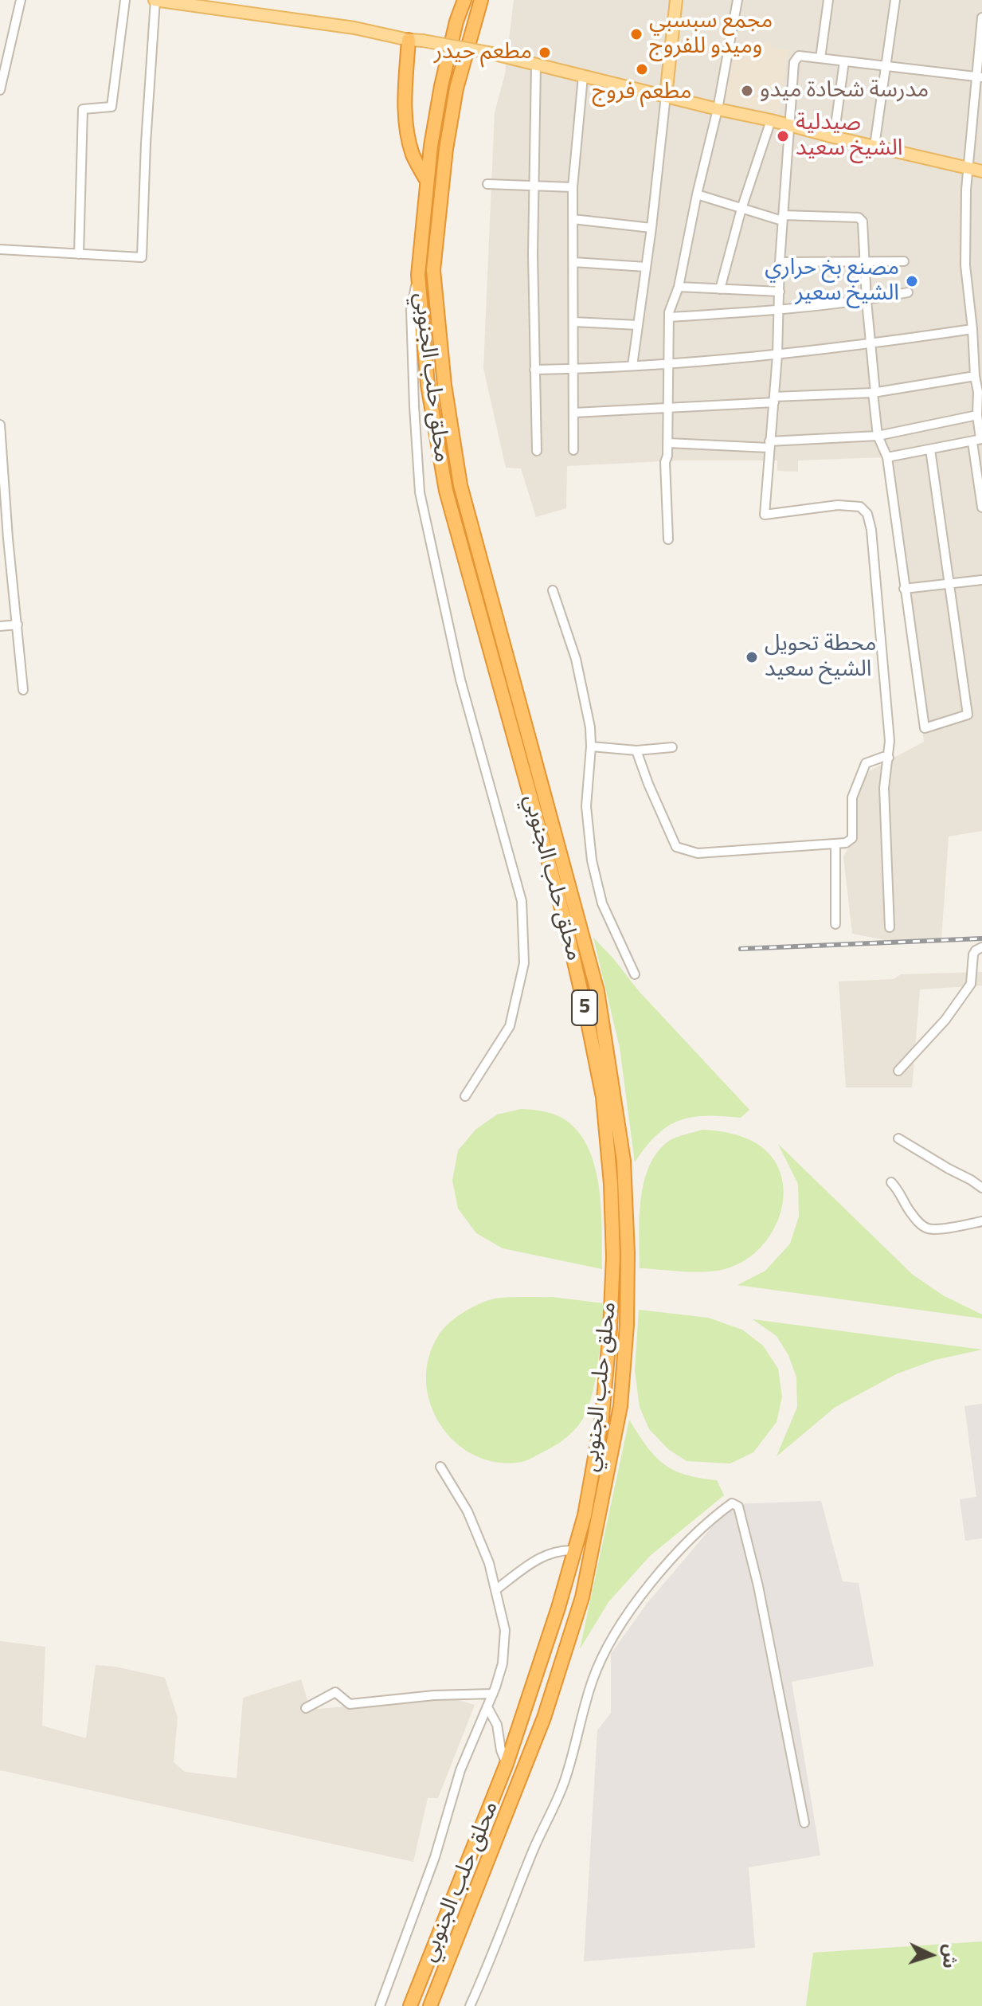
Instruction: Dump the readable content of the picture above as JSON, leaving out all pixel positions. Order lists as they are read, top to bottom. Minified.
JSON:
{"streets":{"highway":["محلق حلب الجنوبي","5"]},"places":["مجمع سبسبي وميدو للفروج","مطعم حيدر","مطعم فروج","مدرسة شحادة ميدو","صيدلية الشيخ سعيد","مصنع بخ حراري الشيخ سعير","محطة تحويل الشيخ سعيد"],"north":"right"}
